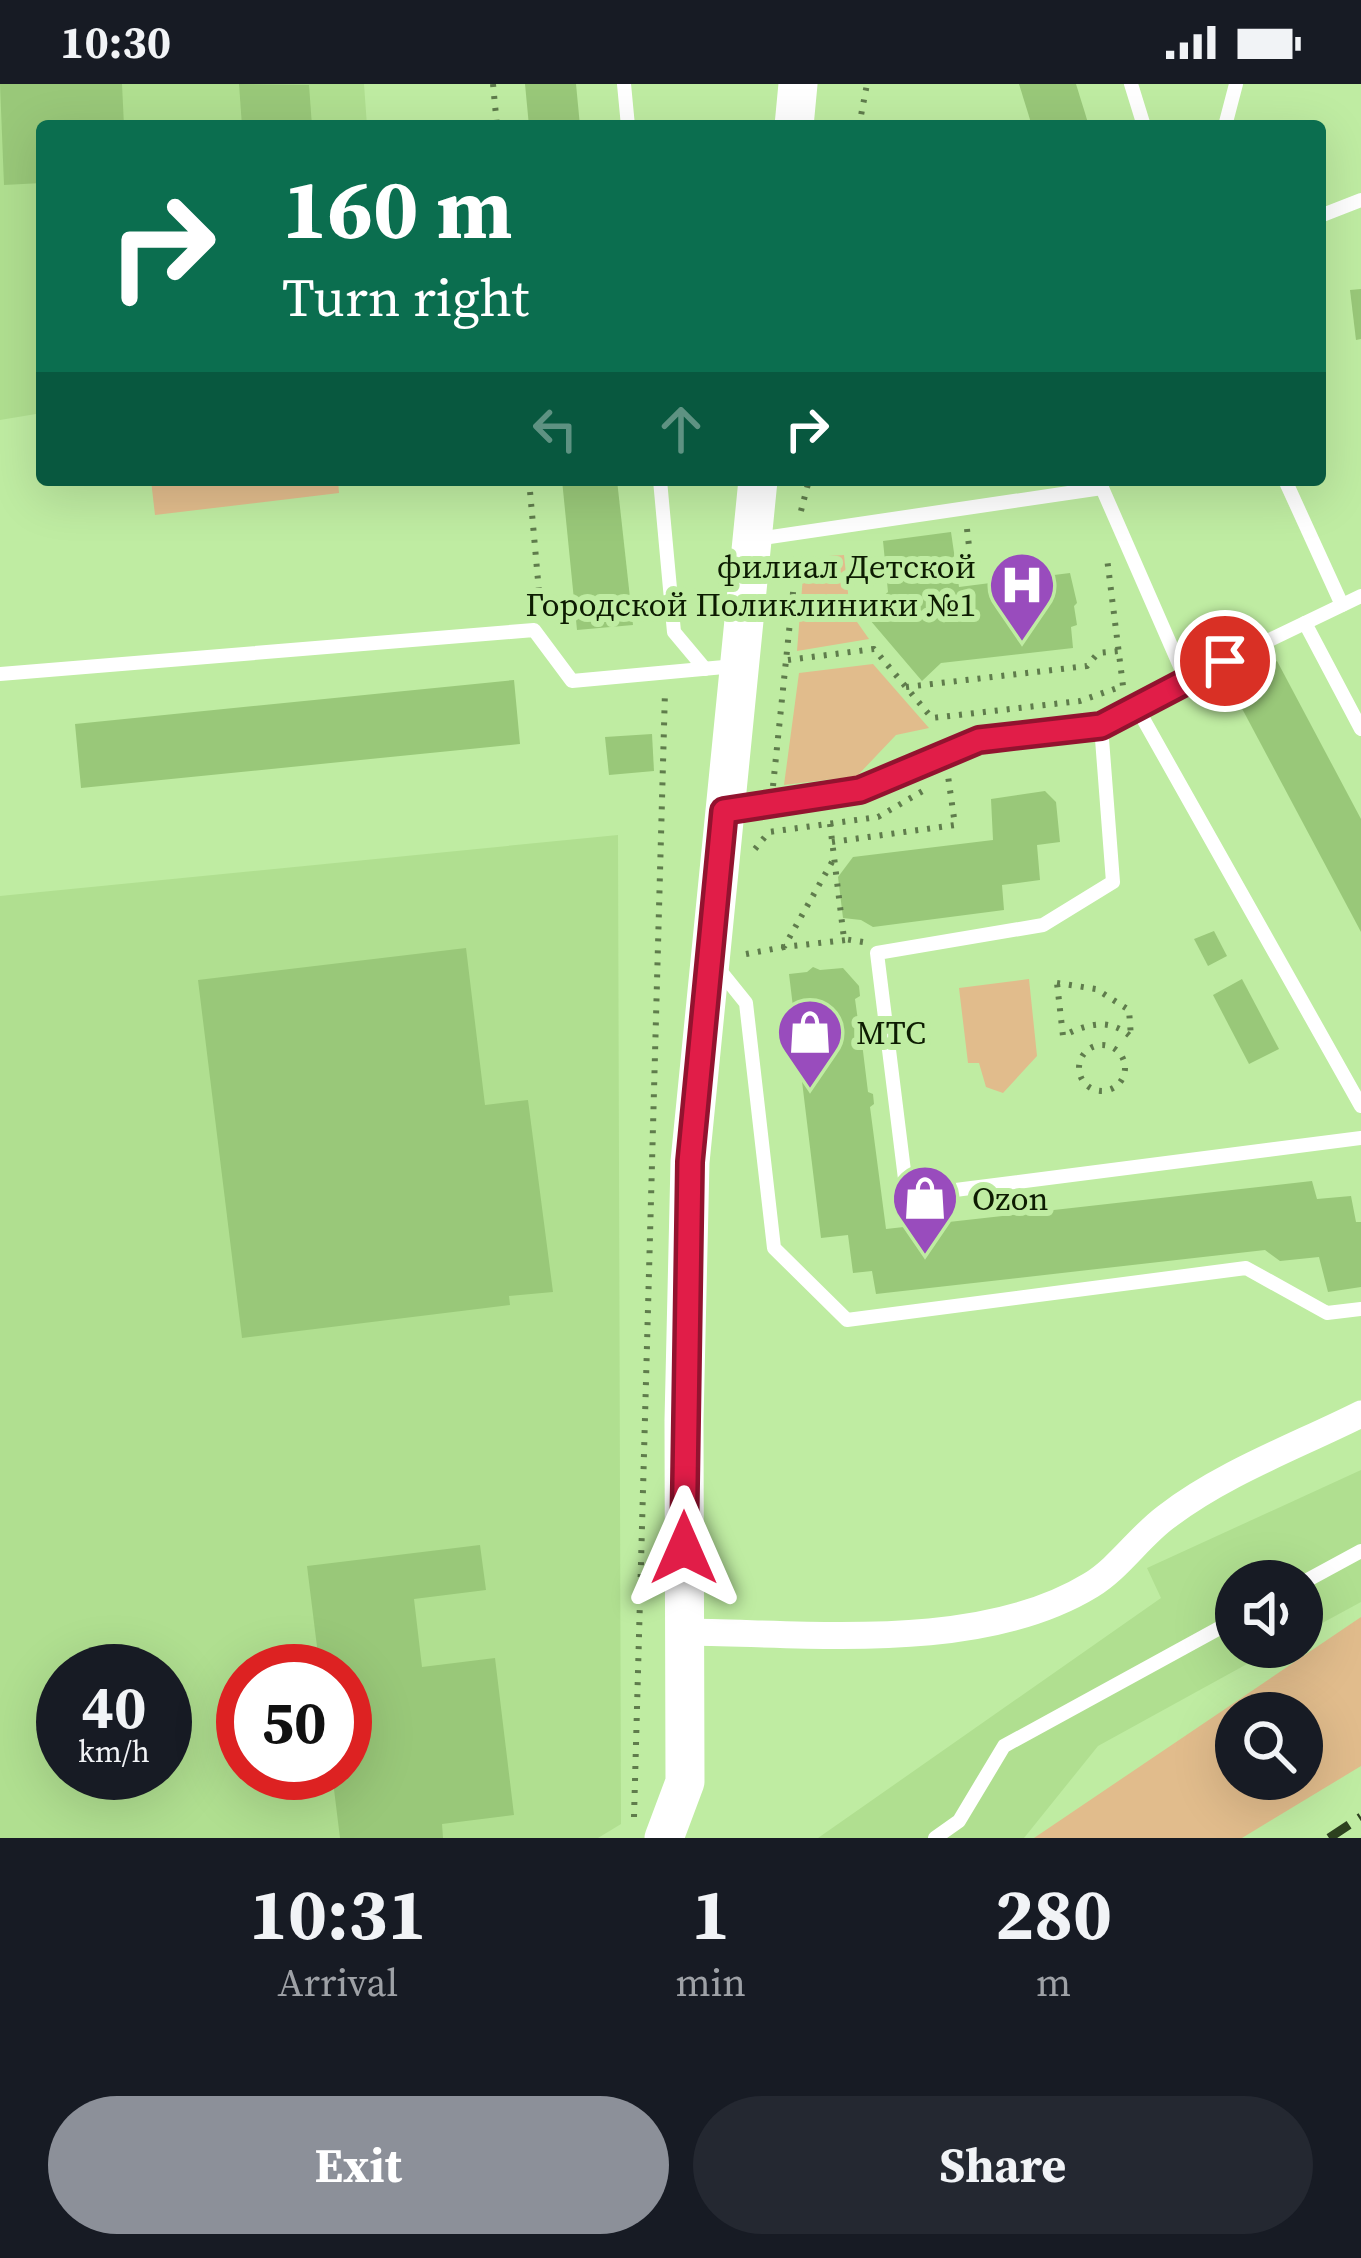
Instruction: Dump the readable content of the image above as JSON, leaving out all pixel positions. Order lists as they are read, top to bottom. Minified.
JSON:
{"places":{"hospital":["филиал Детской Городской Поликлиники №1"],"shop":["МТС","Ozon"]},"page":{"status":"10:30","turn":["160 m","Turn right"],"speed":"40 km/h","limit":"50","eta":["10:31","Arrival","1","min","280","m"],"buttons":["Exit","Share"]}}
